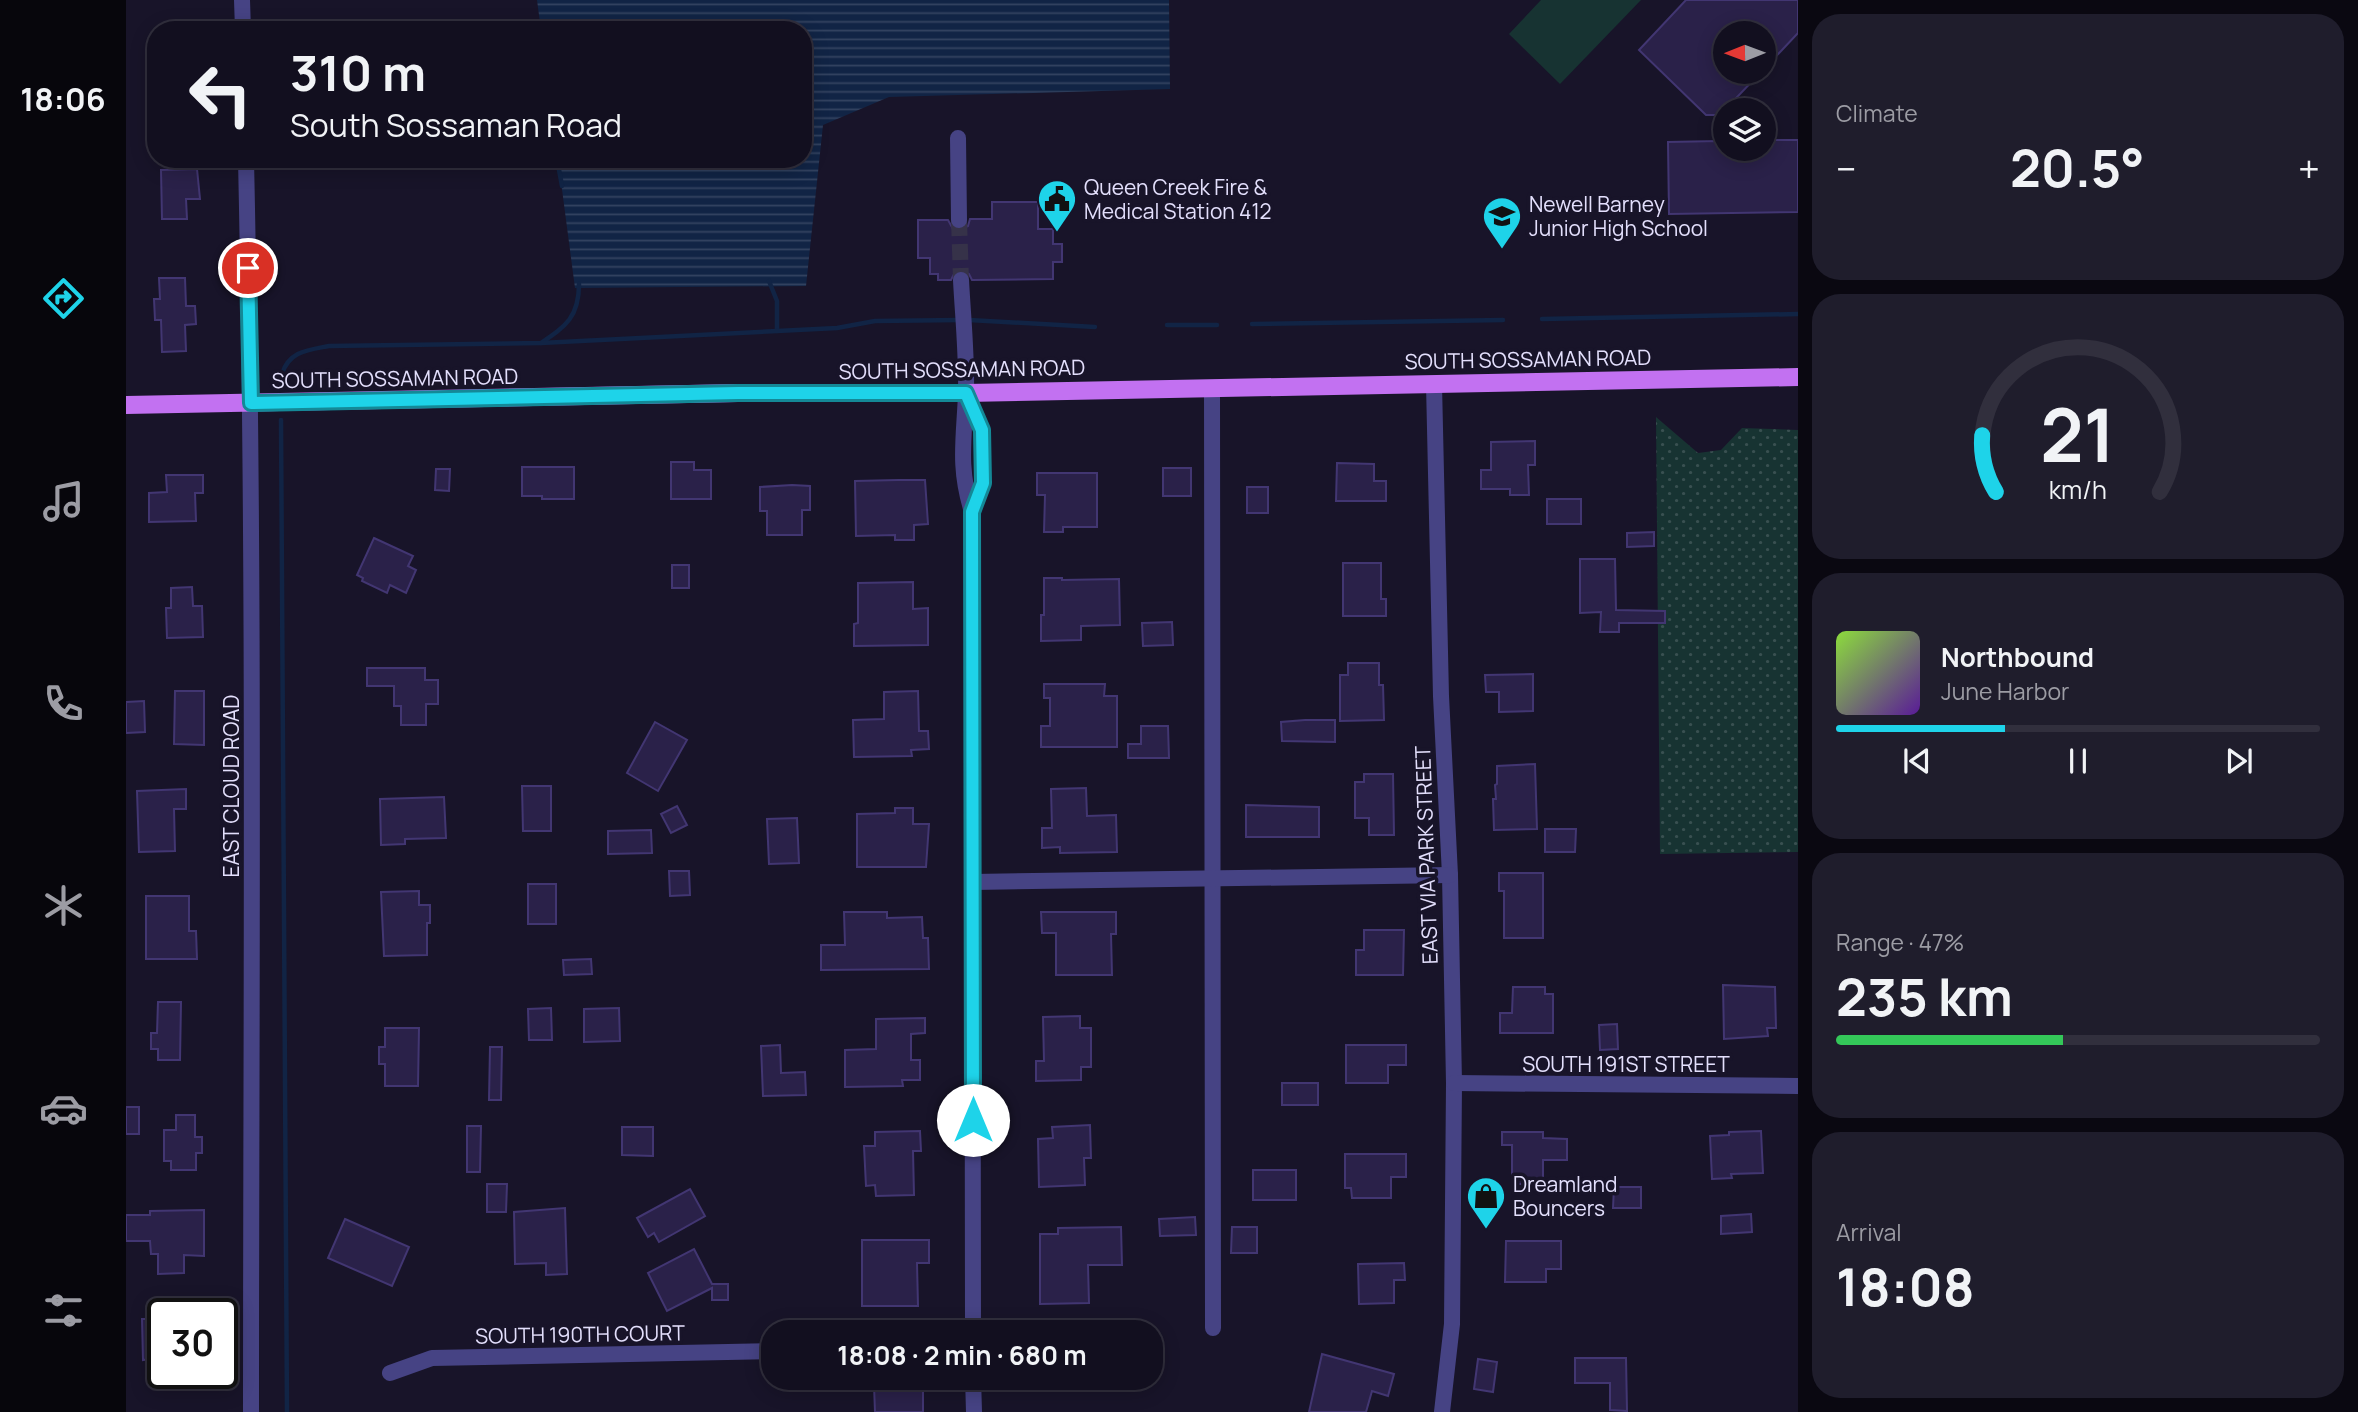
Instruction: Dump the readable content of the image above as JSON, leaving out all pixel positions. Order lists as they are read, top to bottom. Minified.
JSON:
{"streets":{"main road":["SOUTH SOSSAMAN ROAD"],"street":["EAST CLOUD ROAD","EAST VIA PARK STREET","SOUTH 191ST STREET","SOUTH 190TH COURT"]},"crossings":[["SOUTH SOSSAMAN ROAD","EAST CLOUD ROAD"],["SOUTH SOSSAMAN ROAD","EAST VIA PARK STREET"],["EAST VIA PARK STREET","SOUTH 191ST STREET"]],"places":{"public building":["Queen Creek Fire & Medical Station 412"],"school or university":["Newell Barney Junior High School"],"shop":["Dreamland Bouncers"]},"north":"left","page":{"tabs":"18:06","tile":["Climate",["Range · 47%","235 km"],["Arrival","18:08"]],"turn":["310 m","South Sossaman Road"],"heat":["−","20.5°","+"],"song":["Northbound","June Harbor"],"limit":"30","trip":"18:08 · 2 min · 680 m","gauge":["21","km/h"]}}
